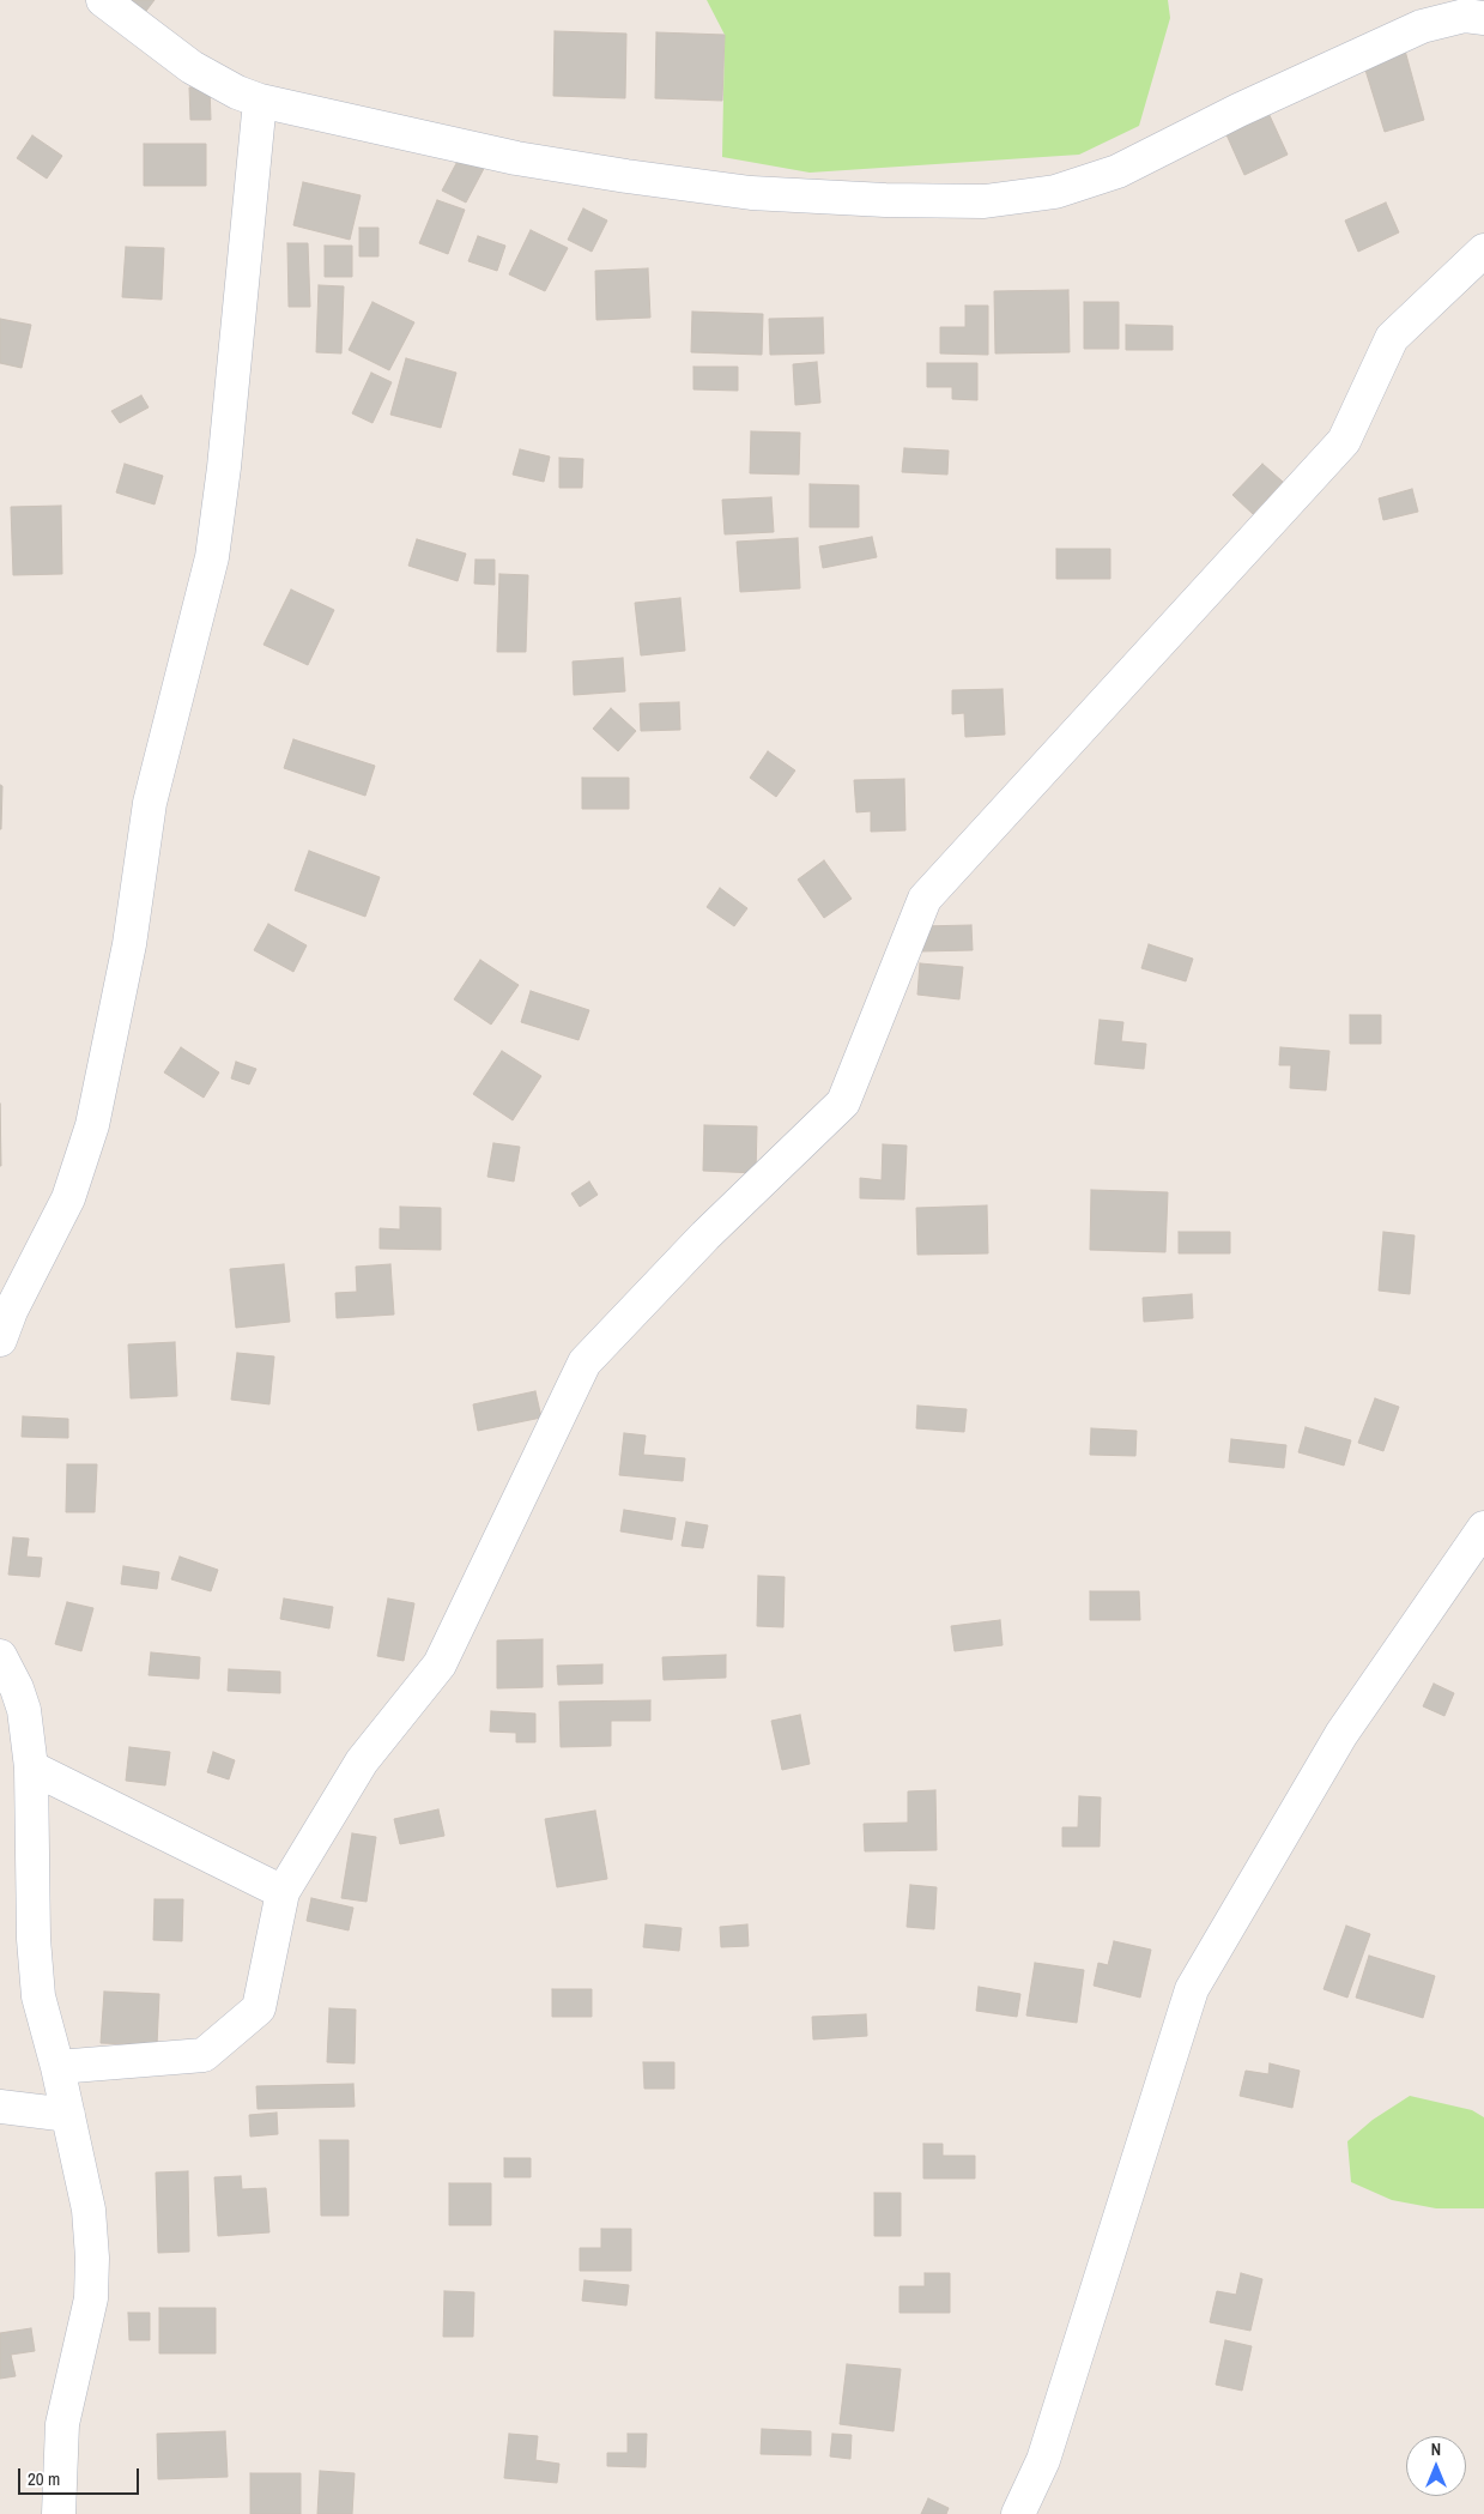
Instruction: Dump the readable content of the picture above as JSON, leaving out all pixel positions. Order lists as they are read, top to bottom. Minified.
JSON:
{"scale_bar":"20 m","north":"top"}
